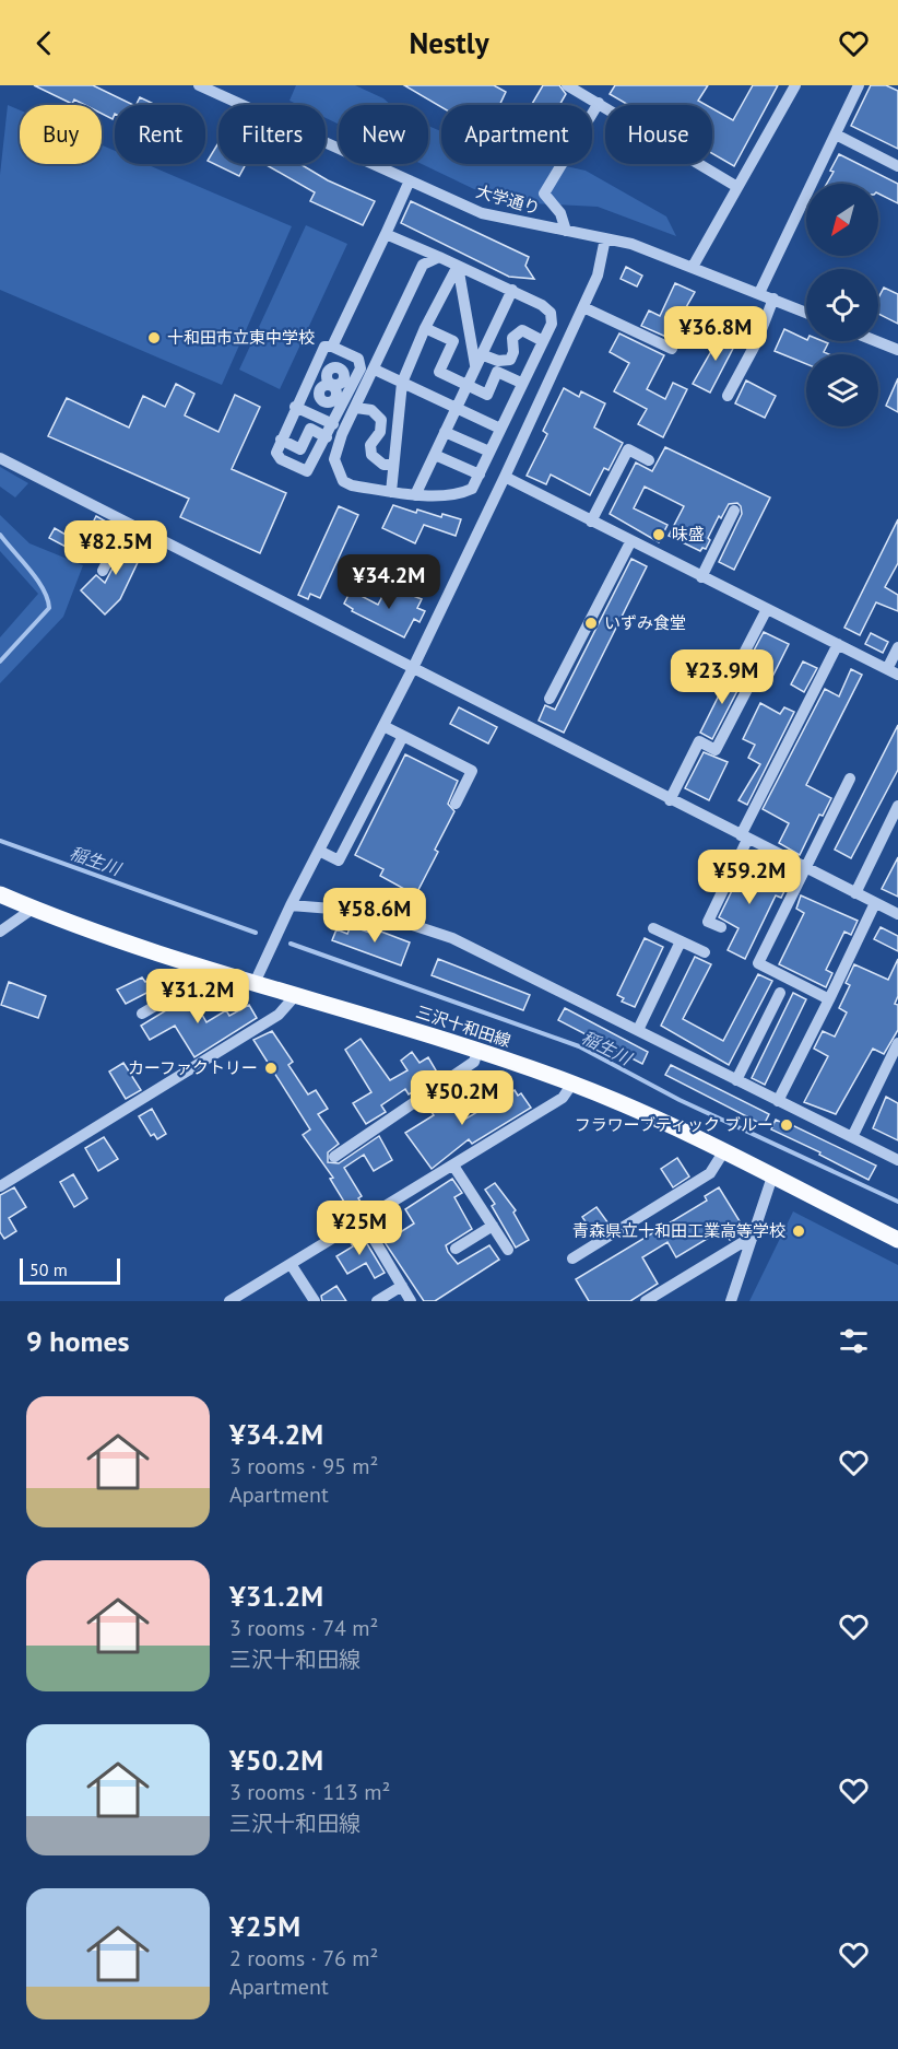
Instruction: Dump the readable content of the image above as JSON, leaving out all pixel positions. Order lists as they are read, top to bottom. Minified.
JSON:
{"streets":{"main road":["三沢十和田線"],"street":["大学通り"]},"water":["稲生川"],"places":["十和田市立東中学校","味盛","いずみ食堂","カーファクトリー","フラワーブティック ブルー","青森県立十和田工業高等学校"],"scale_bar":"50 m","north":"bottom left","page":{"header":"Nestly","chip":["Buy","Rent","Filters","New","Apartment","House"],"price":["¥36.8M","¥82.5M","¥34.2M","¥23.9M","¥59.2M","¥58.6M","¥31.2M","¥50.2M","¥25M"],"scale":"50 m","heading":"9 homes","list":[{"name":"¥34.2M","note":"3 rooms · 95 m² · Apartment"},{"name":"¥31.2M","note":"3 rooms · 74 m² · 三沢十和田線"},{"name":"¥50.2M","note":"3 rooms · 113 m² · 三沢十和田線"},{"name":"¥25M","note":"2 rooms · 76 m² · Apartment"}]}}
